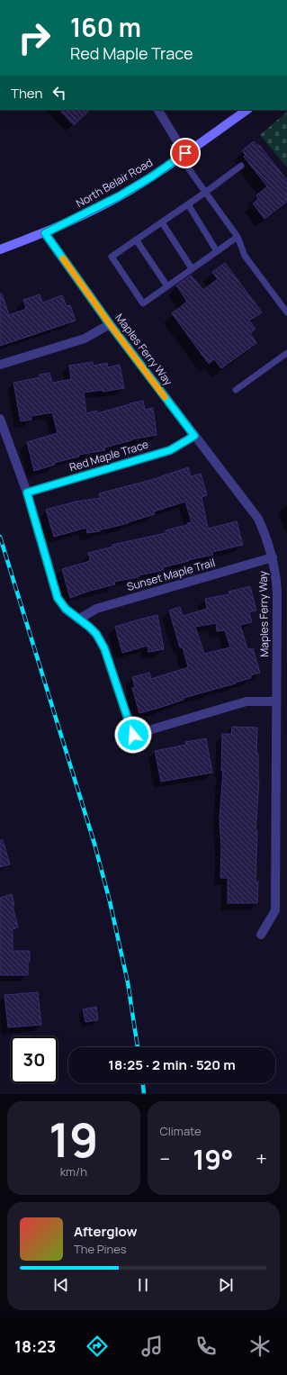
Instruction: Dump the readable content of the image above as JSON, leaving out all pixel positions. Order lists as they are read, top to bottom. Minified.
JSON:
{"streets":{"street":["North Belair Road","Maples Ferry Way","Red Maple Trace","Sunset Maple Trail"]},"crossings":[["North Belair Road","Maples Ferry Way"],["Maples Ferry Way","Red Maple Trace"],["Maples Ferry Way","Sunset Maple Trail"]],"page":{"turn":["160 m","Red Maple Trace"],"then":"Then","limit":"30","trip":"18:25 · 2 min · 520 m","tile":[["19","km/h"],"Climate"],"heat":["−","19°","+"],"song":["Afterglow","The Pines"],"tabs":"18:23"}}
